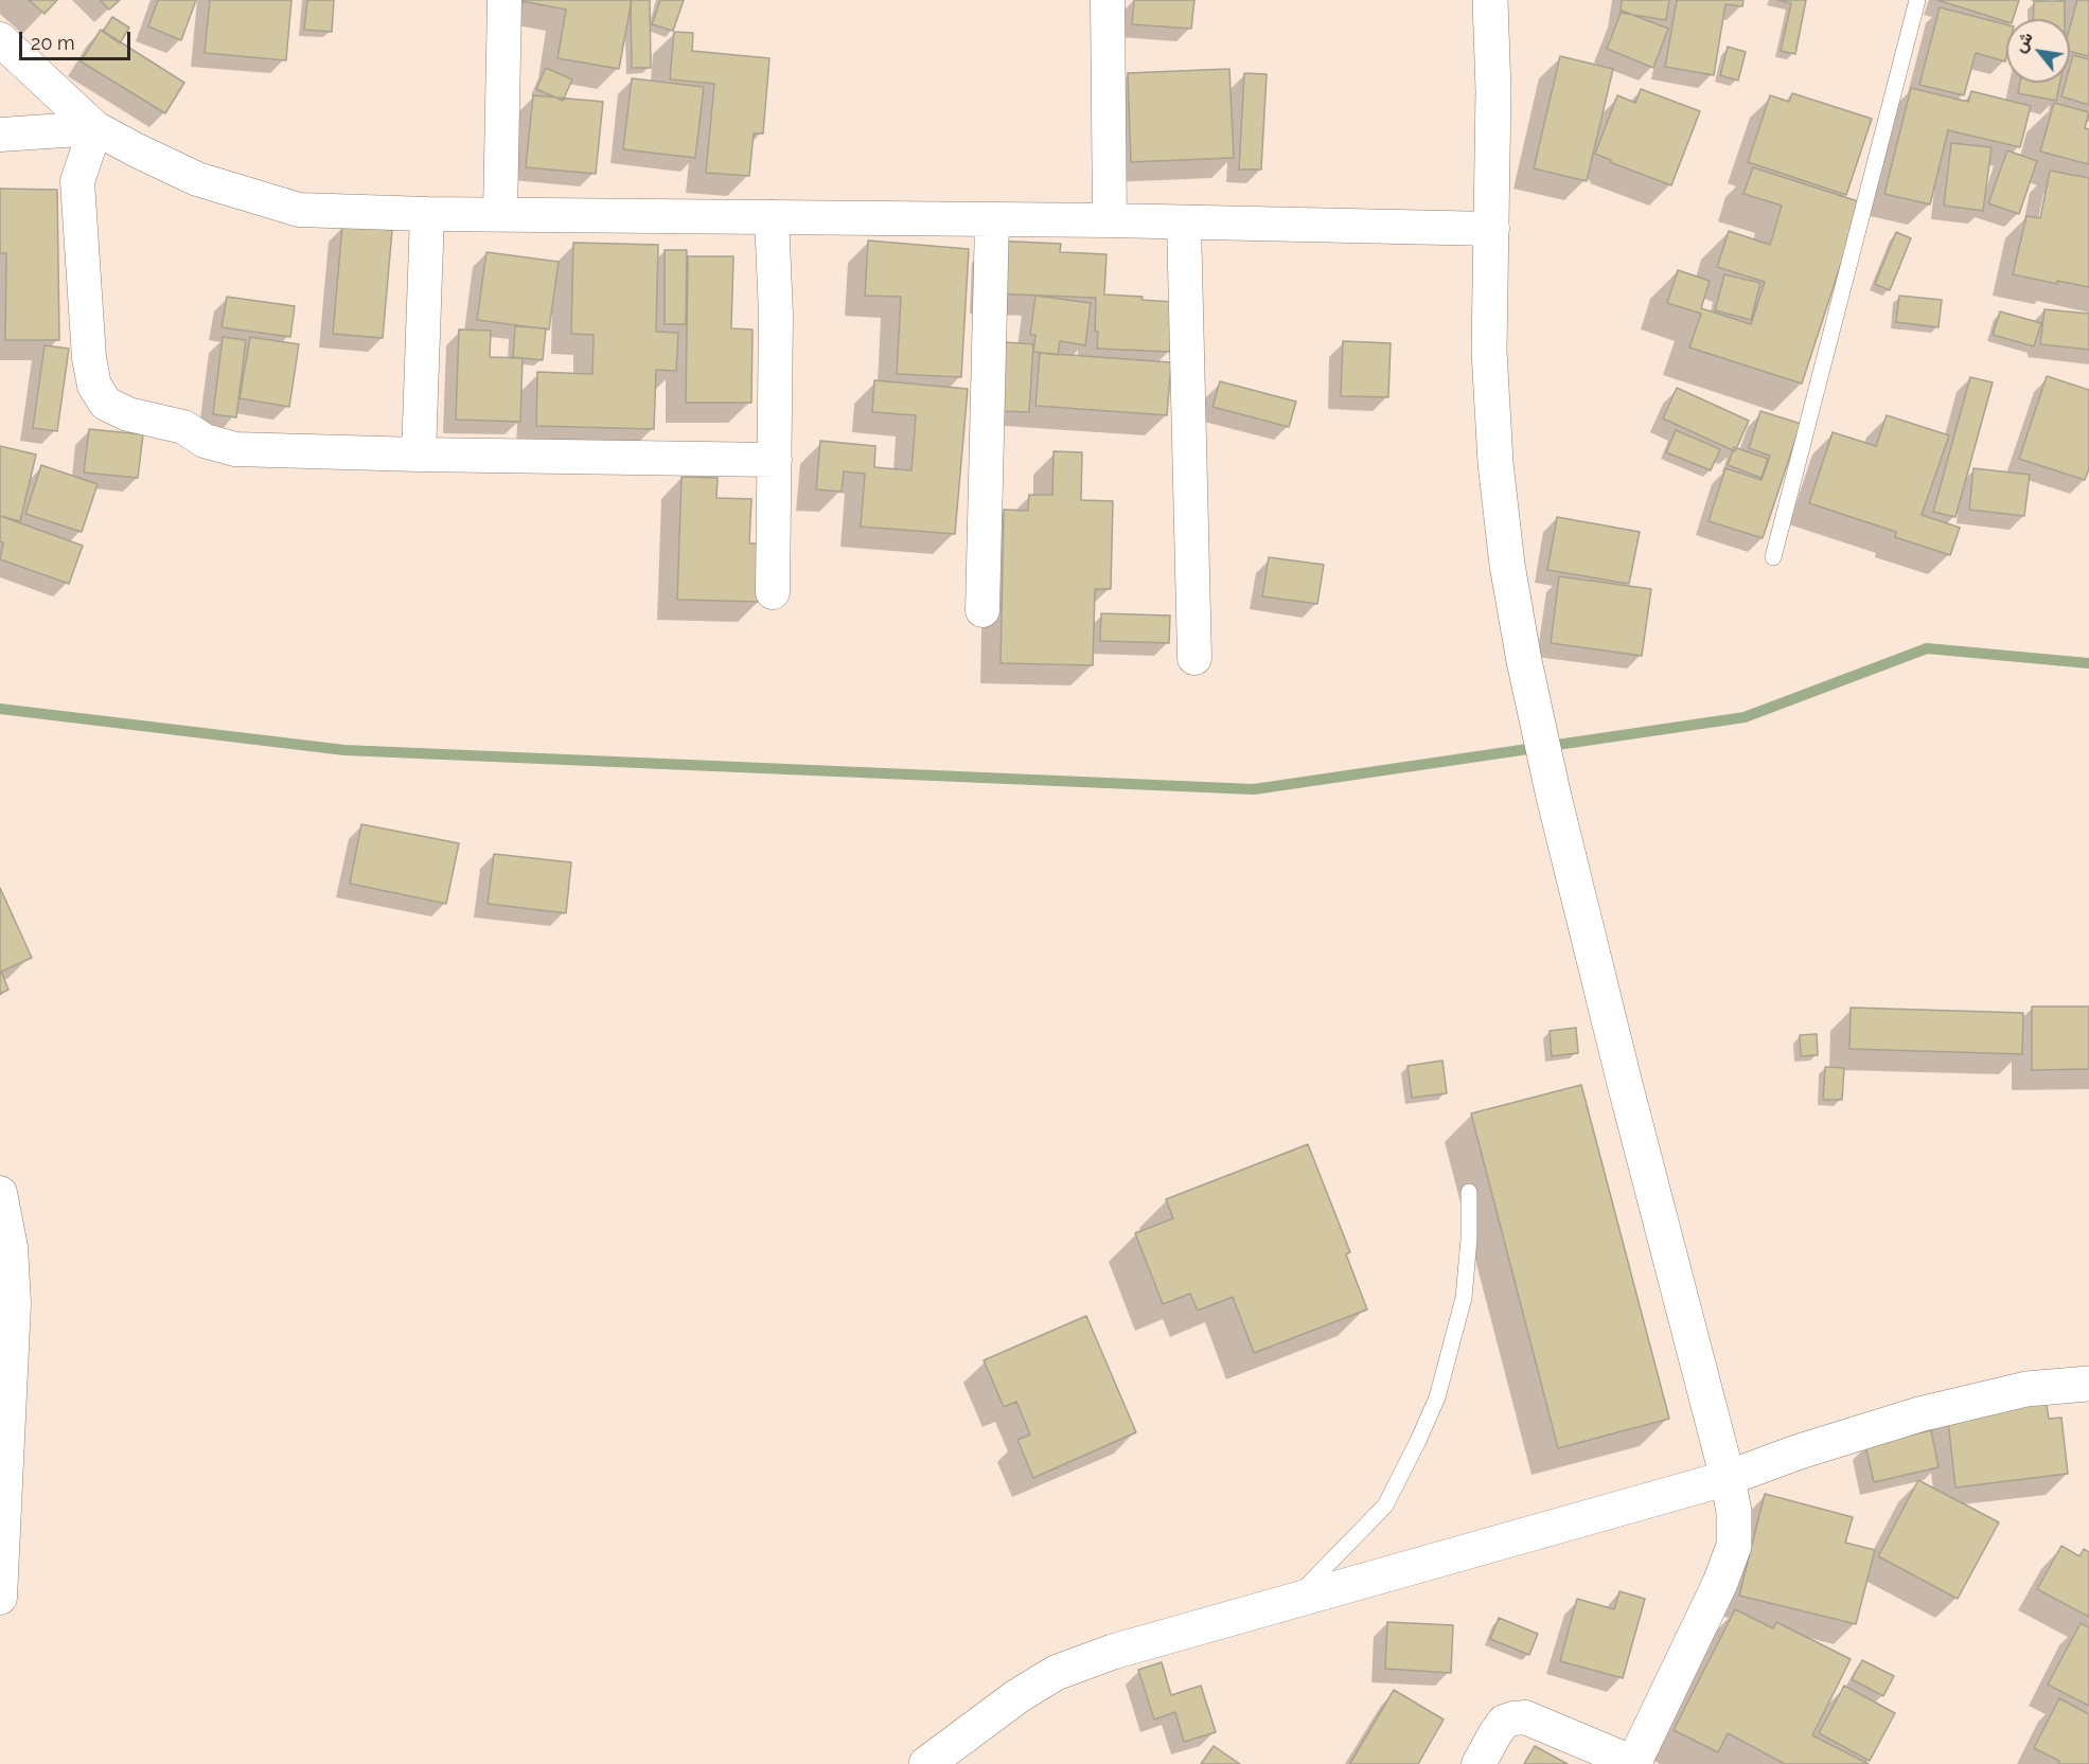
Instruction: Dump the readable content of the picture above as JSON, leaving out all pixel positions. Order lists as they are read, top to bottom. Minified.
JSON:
{"scale_bar":"20 m","north":"top left"}
